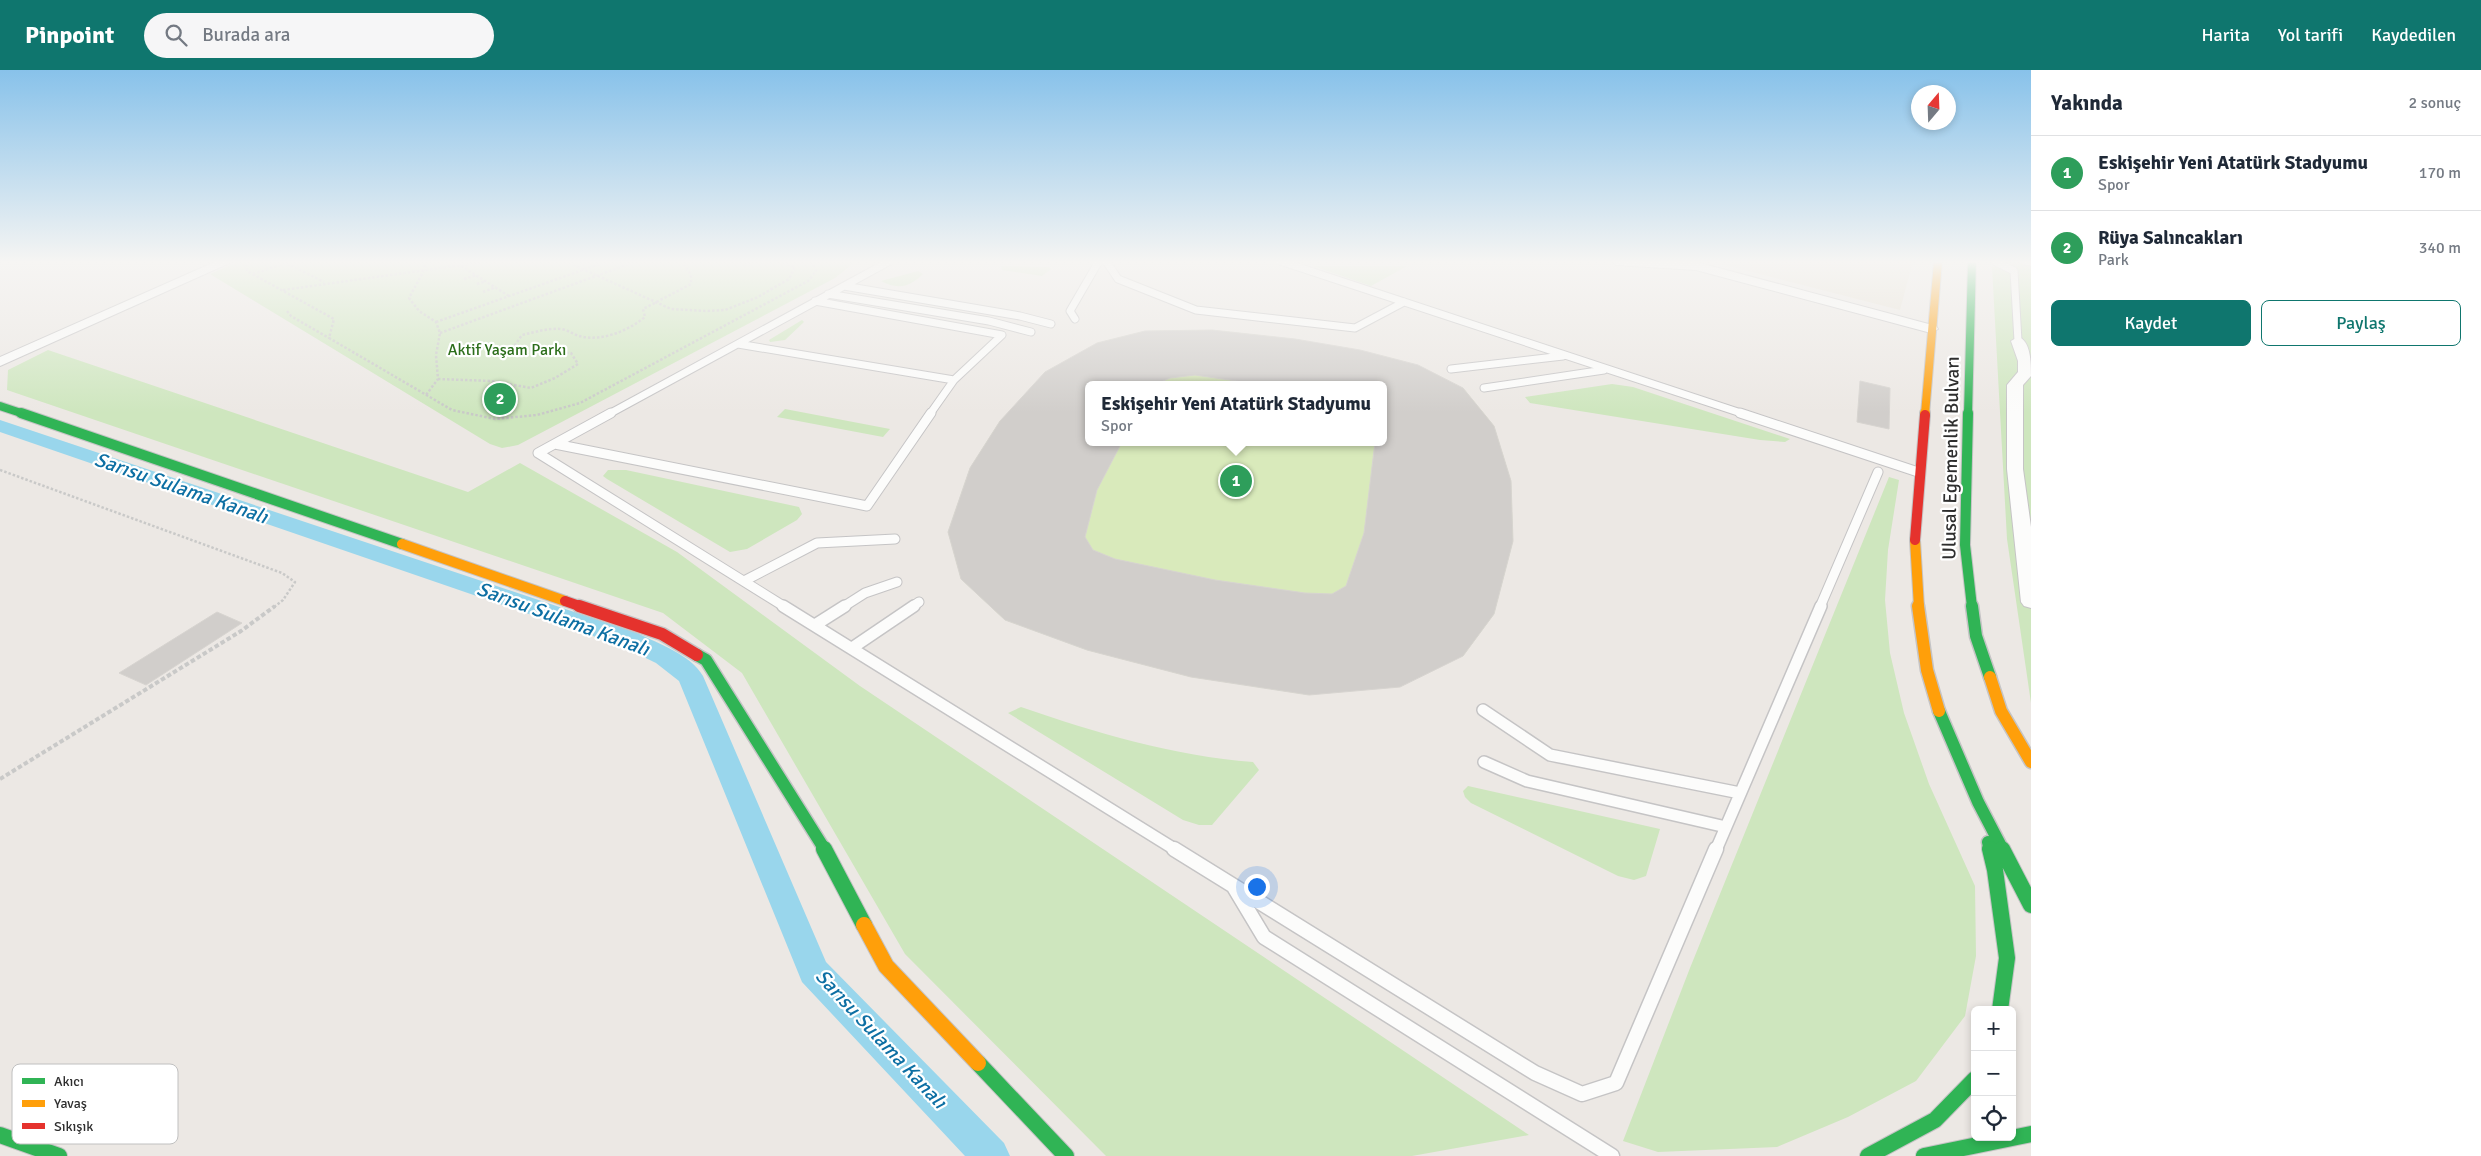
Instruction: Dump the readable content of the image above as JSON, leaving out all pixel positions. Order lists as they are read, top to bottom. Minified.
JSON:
{"streets":{"main road":["Ulusal Egemenlik Bulvarı"]},"water":["Sarısu Sulama Kanalı"],"parks":["Aktif Yaşam Parkı"],"legend":["Akıcı","Yavaş","Sıkışık"],"north":"top","page":{"header":"Pinpoint","search":"Burada ara","nav":["Harita","Yol tarifi","Kaydedilen"],"heading":["Yakında","2 sonuç"],"list":[{"mark":"1","name":"Eskişehir Yeni Atatürk Stadyumu","note":"Spor","value":"170 m"},{"mark":"2","name":"Rüya Salıncakları","note":"Park","value":"340 m"}],"buttons":["Kaydet","Paylaş"],"popup":["Eskişehir Yeni Atatürk Stadyumu","Spor"],"pins":["2","1"],"map_buttons":["+","−"]}}
